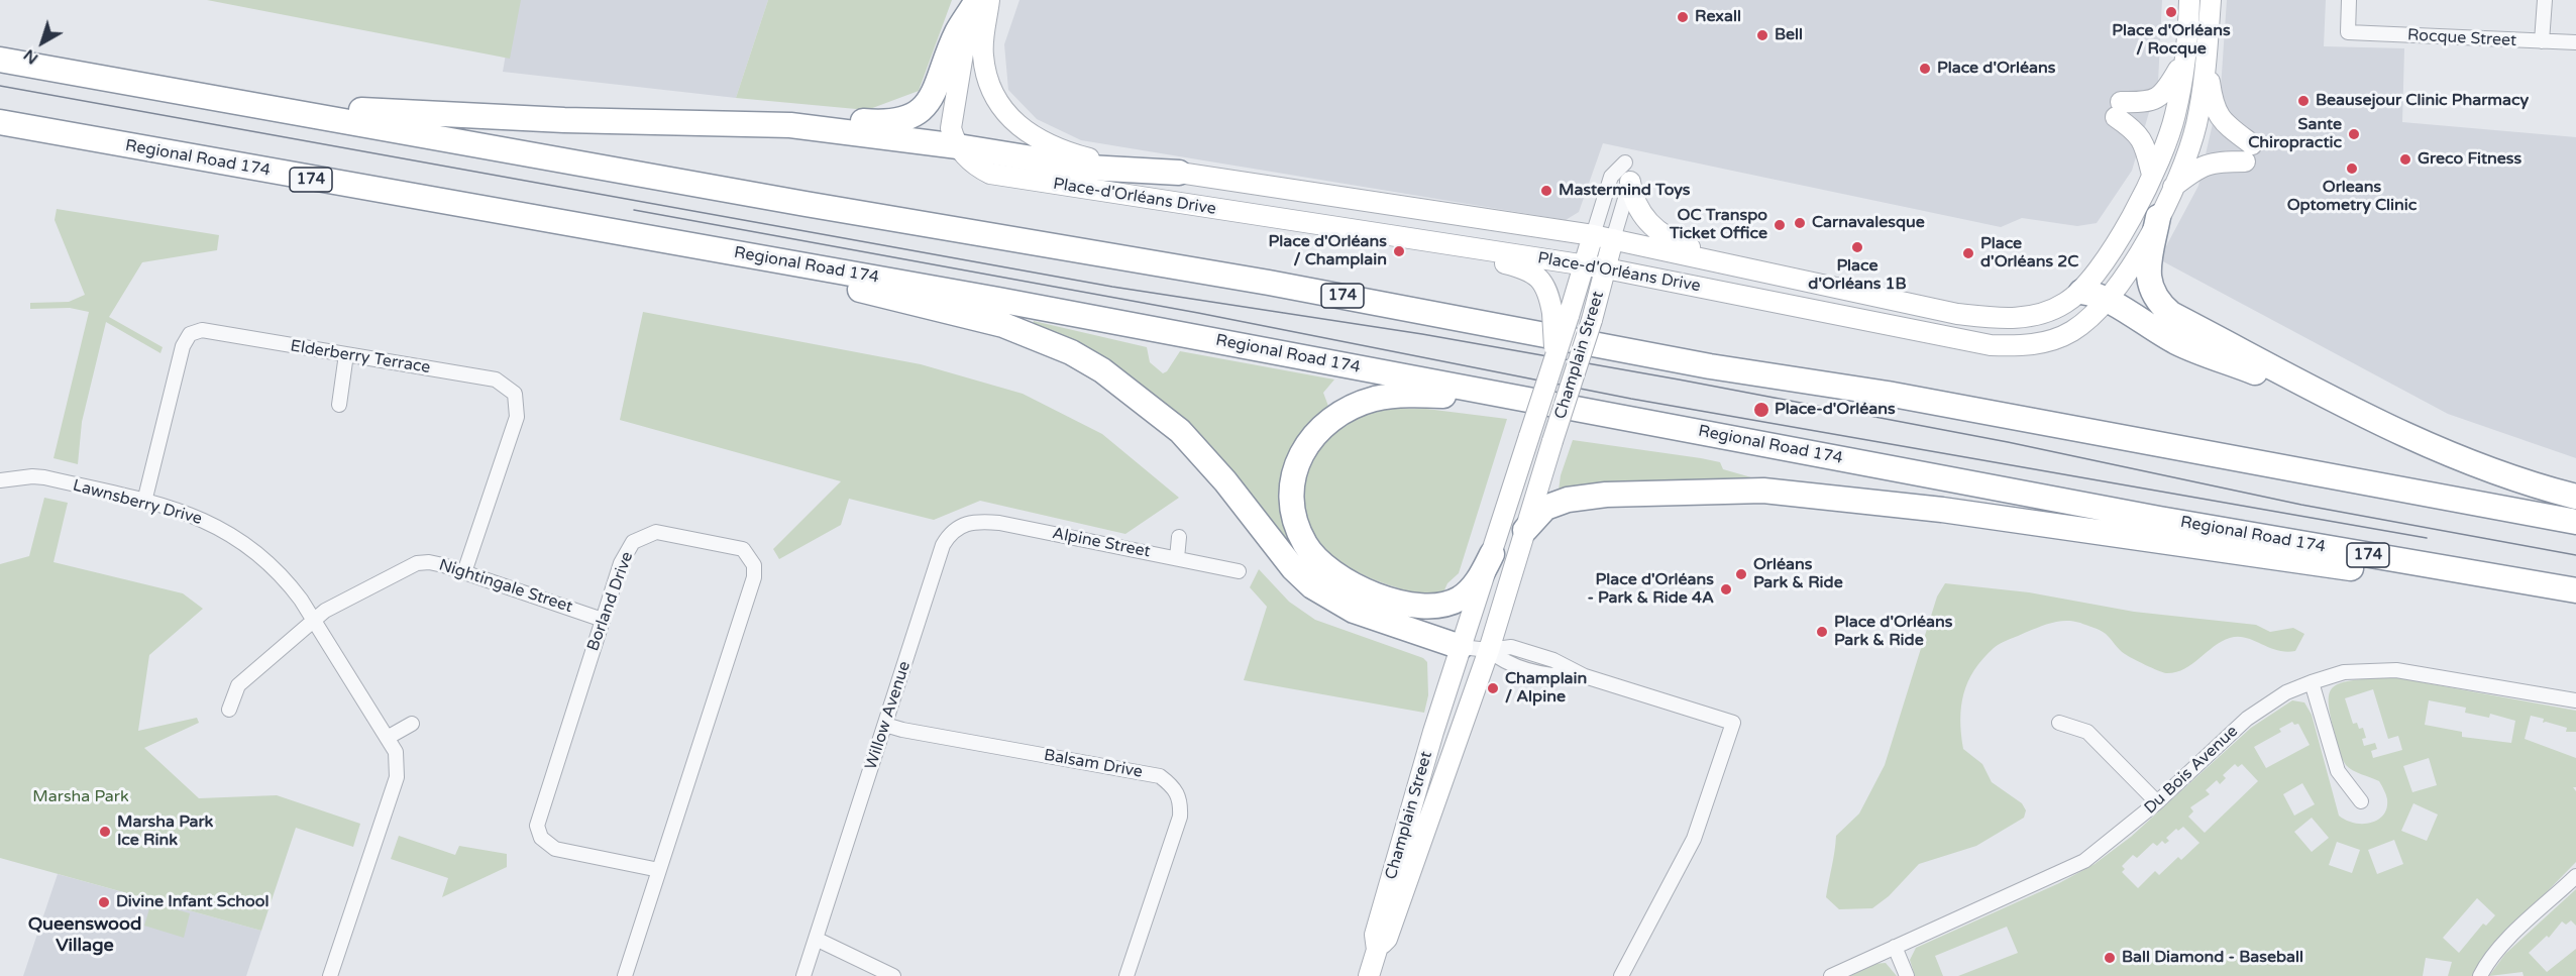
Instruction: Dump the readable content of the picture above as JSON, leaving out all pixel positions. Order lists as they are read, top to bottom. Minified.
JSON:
{"streets":{"highway":["Regional Road 174","174"],"main road":["Place-d'Orléans Drive","Champlain Street"],"street":["Rocque Street","Elderberry Terrace","Lawnsberry Drive","Alpine Street","Nightingale Street","Borland Drive","Willow Avenue","Balsam Drive","Du Bois Avenue"]},"crossings":[["Place-d'Orléans Drive","Champlain Street"],["Elderberry Terrace","Lawnsberry Drive"],["Elderberry Terrace","Nightingale Street"],["Lawnsberry Drive","Nightingale Street"],["Alpine Street","Willow Avenue"],["Nightingale Street","Borland Drive"],["Willow Avenue","Balsam Drive"]],"districts":["Queenswood Village"],"parks":["Marsha Park"],"places":["Place d'Orléans / Rocque","Rexall","Bell","Place d'Orléans","Beausejour Clinic Pharmacy","Sante Chiropractic","Greco Fitness","Orleans Optometry Clinic","Mastermind Toys","Carnavalesque","OC Transpo Ticket Office","Place d'Orléans 1B","Place d'Orléans / Champlain","Place d'Orléans 2C","Place-d'Orléans","Orléans Park & Ride","Place d'Orléans - Park & Ride 4A","Place d'Orléans Park & Ride","Champlain / Alpine","Marsha Park Ice Rink","Divine Infant School","Ball Diamond - Baseball"],"north":"bottom left"}
